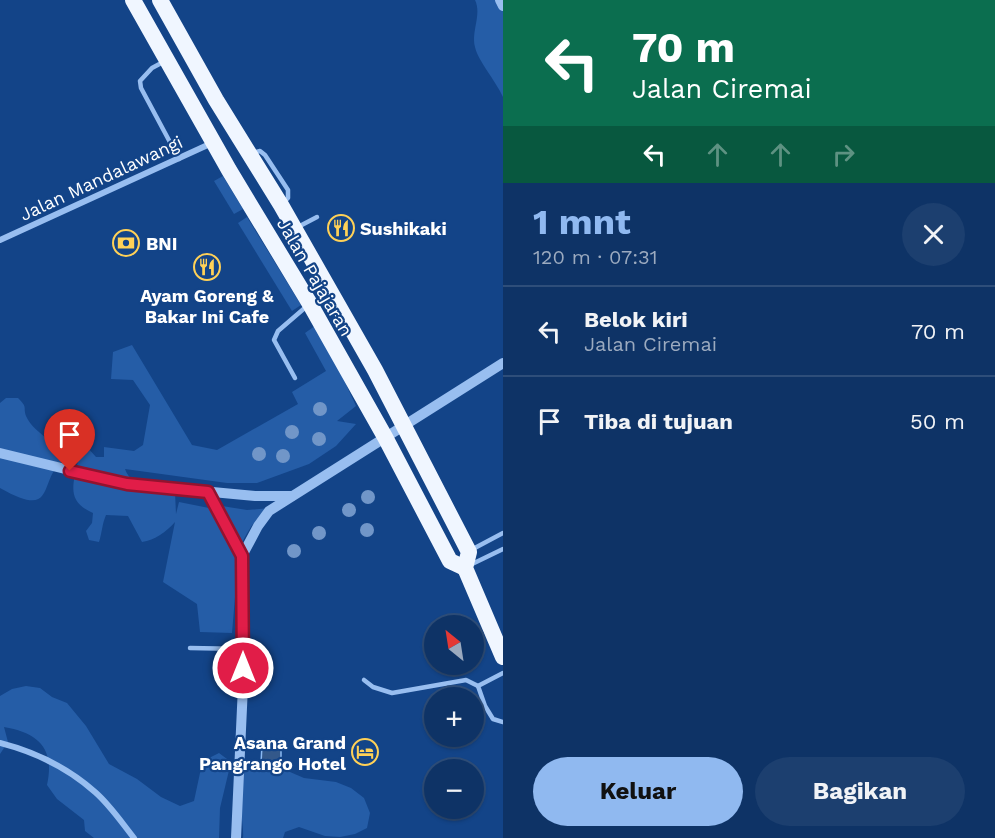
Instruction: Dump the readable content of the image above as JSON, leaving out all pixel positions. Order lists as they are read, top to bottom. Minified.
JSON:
{"streets":{"highway":["Jalan Pajajaran"],"street":["Jalan Mandalawangi"]},"crossings":[["Jalan Mandalawangi","Jalan Pajajaran"]],"places":{"restaurant":["Sushikaki","Ayam Goreng & Bakar Ini Cafe"],"bank":["BNI"],"hotel":["Asana Grand Pangrango Hotel"]},"north":"top left","page":{"turn":["70 m","Jalan Ciremai"],"heading":["1 mnt","120 m · 07:31"],"list":[{"name":"Belok kiri","note":"Jalan Ciremai","value":"70 m"},{"name":"Tiba di tujuan","value":"50 m"}],"map_buttons":["+","−"],"buttons":["Keluar","Bagikan"]}}
